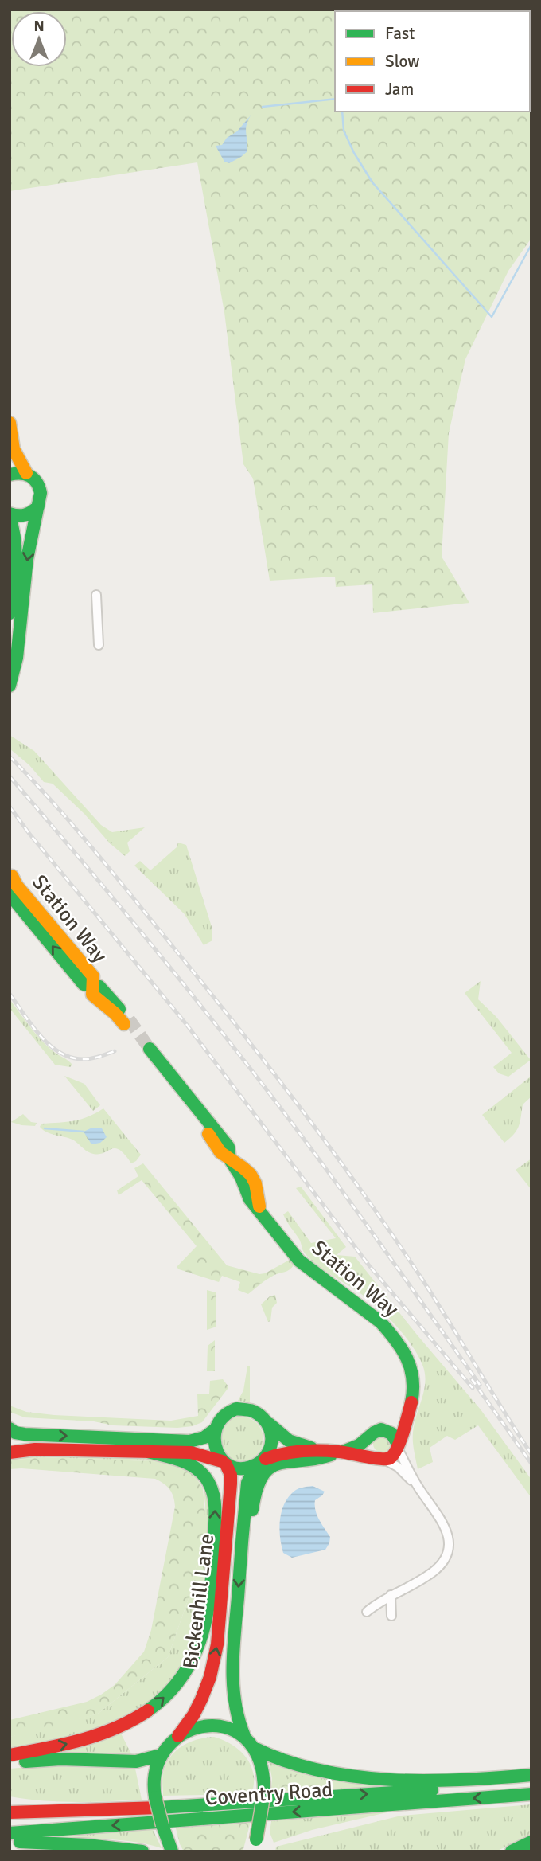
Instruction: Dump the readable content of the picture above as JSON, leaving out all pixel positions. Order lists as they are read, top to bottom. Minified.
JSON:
{"streets":{"main road":["Station Way","Bickenhill Lane","Coventry Road"]},"legend":["Fast","Slow","Jam"],"north":"top"}
